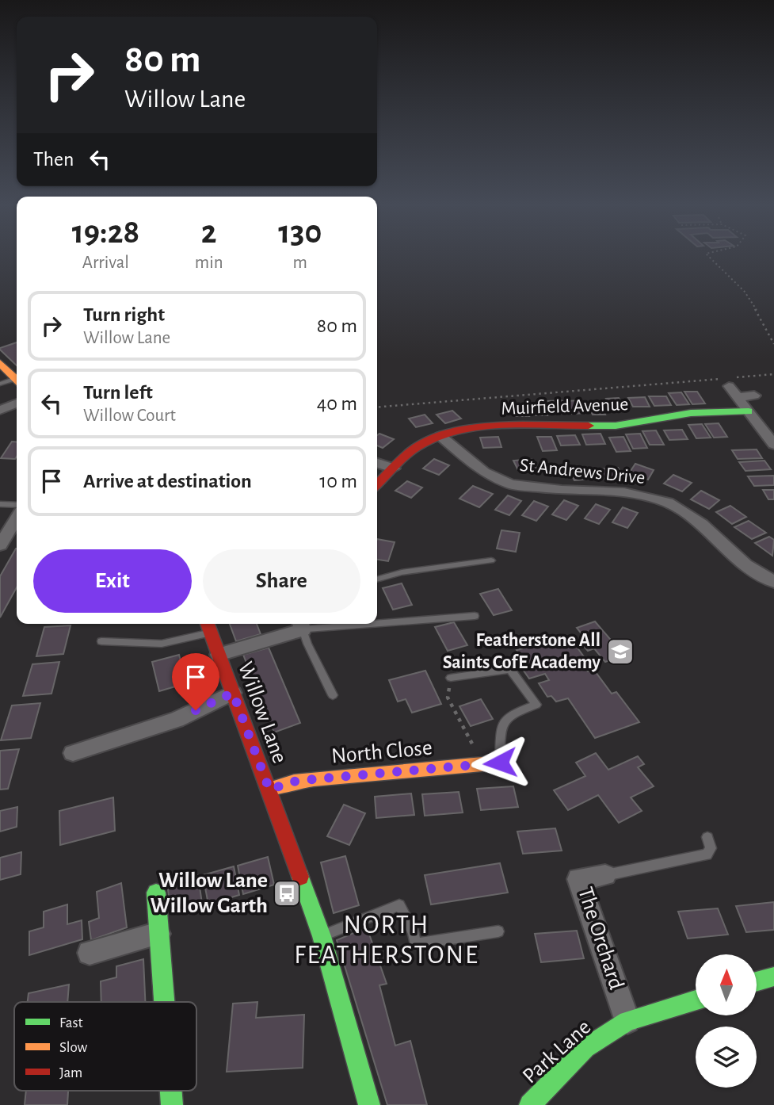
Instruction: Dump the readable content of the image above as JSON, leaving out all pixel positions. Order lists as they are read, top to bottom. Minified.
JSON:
{"streets":{"street":["Muirfield Avenue","St Andrews Drive","Willow Lane","North Close","The Orchard","Park Lane"]},"crossings":[["Muirfield Avenue","St Andrews Drive"],["Willow Lane","North Close"],["The Orchard","Park Lane"]],"districts":["NORTH FEATHERSTONE"],"places":{"school or university":["Featherstone All Saints CofE Academy"],"bus stop":["Willow Lane Willow Garth"]},"legend":["Fast","Slow","Jam"],"north":"top","page":{"turn":["80 m","Willow Lane"],"then":"Then","eta":["19:28","Arrival","2","min","130","m"],"list":[{"name":"Turn right","note":"Willow Lane","value":"80 m"},{"name":"Turn left","note":"Willow Court","value":"40 m"},{"name":"Arrive at destination","value":"10 m"}],"buttons":["Exit","Share"]}}
